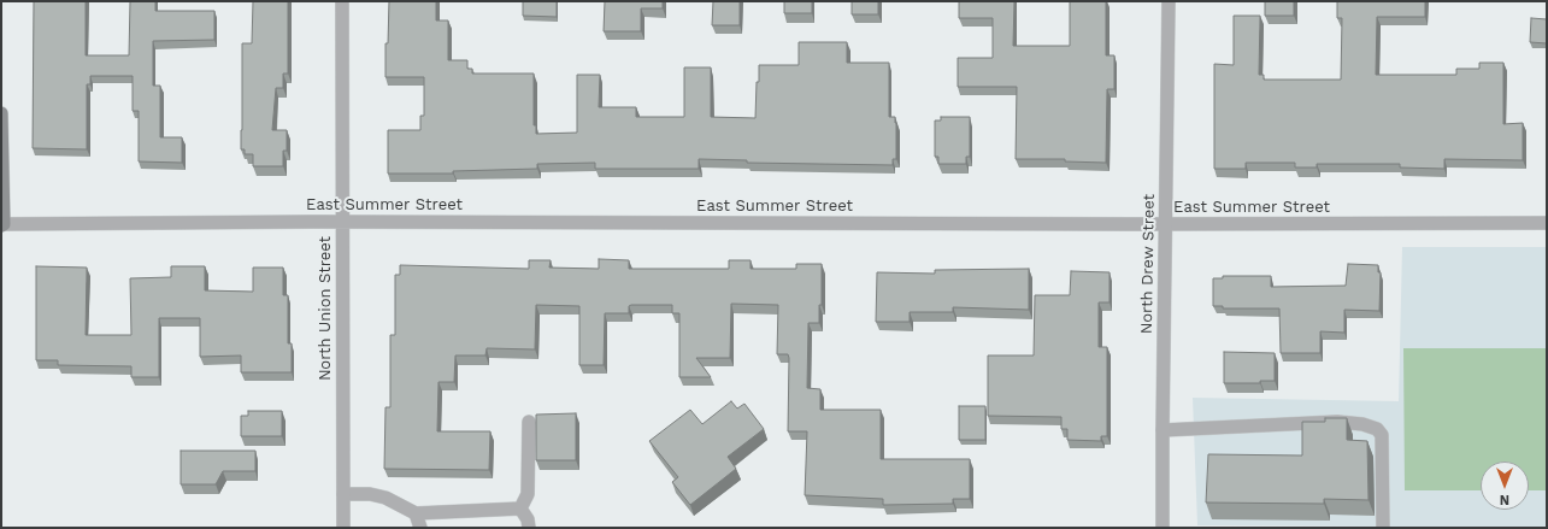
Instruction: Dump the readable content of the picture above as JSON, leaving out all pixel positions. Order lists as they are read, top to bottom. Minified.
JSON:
{"streets":{"street":["East Summer Street","North Drew Street","North Union Street"]},"crossings":[["East Summer Street","North Drew Street"],["East Summer Street","North Union Street"]],"north":"bottom"}
